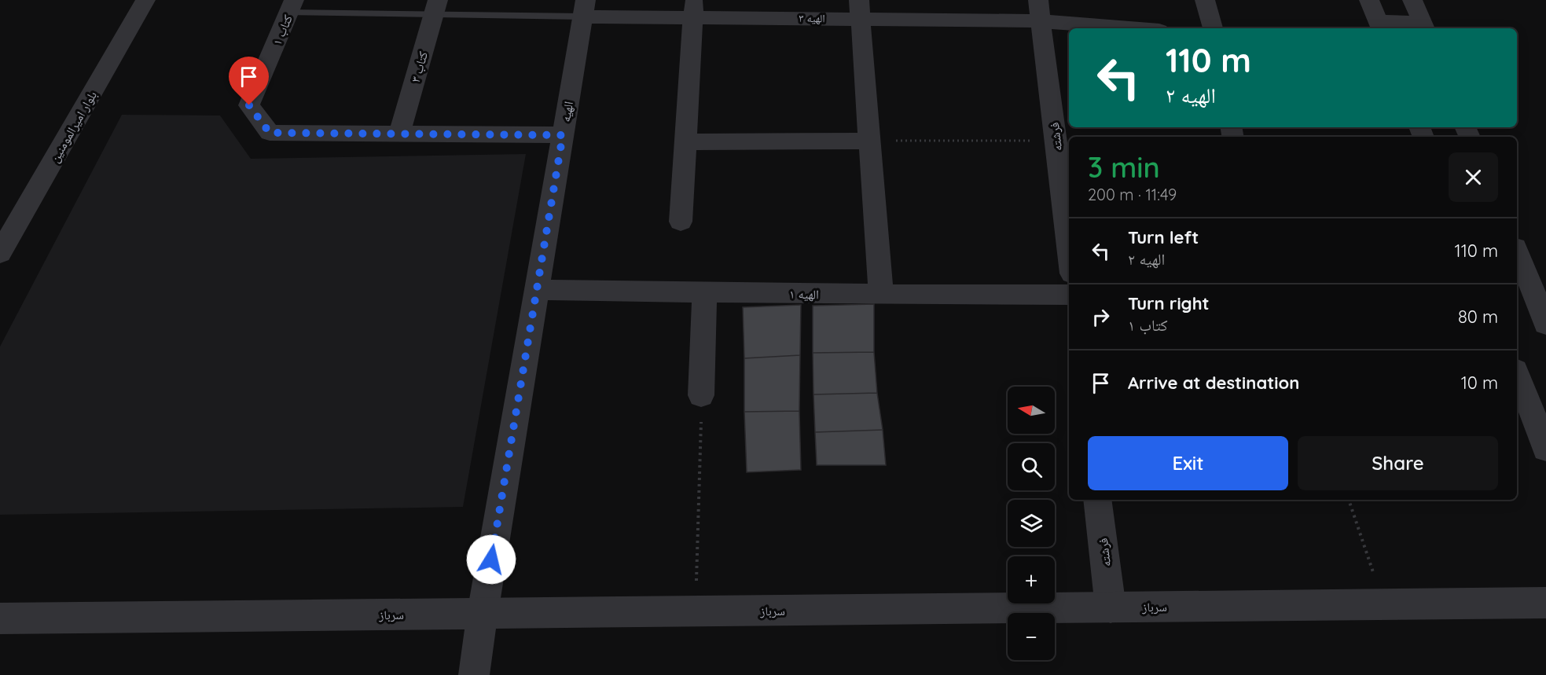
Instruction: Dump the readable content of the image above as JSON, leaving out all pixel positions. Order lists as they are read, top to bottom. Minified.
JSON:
{"streets":{"street":["الهیه ۳","کتاب ۱","کتاب ۳","الهیه","بلوار امیرالمومنین","فرشته","الهیه ۱","سرباز"]},"crossings":[["الهیه ۳","الهیه"],["الهیه ۳","فرشته"],["کتاب ۱","کتاب ۳"],["الهیه","الهیه ۱"],["الهیه","سرباز"],["فرشته","سرباز"]],"north":"left","page":{"turn":["110 m","الهیه ۲"],"heading":["3 min","200 m · 11:49"],"list":[{"name":"Turn left","note":"الهیه ۲","value":"110 m"},{"name":"Turn right","note":"کتاب ۱","value":"80 m"},{"name":"Arrive at destination","value":"10 m"}],"map_buttons":["+","−"],"buttons":["Exit","Share"]}}
